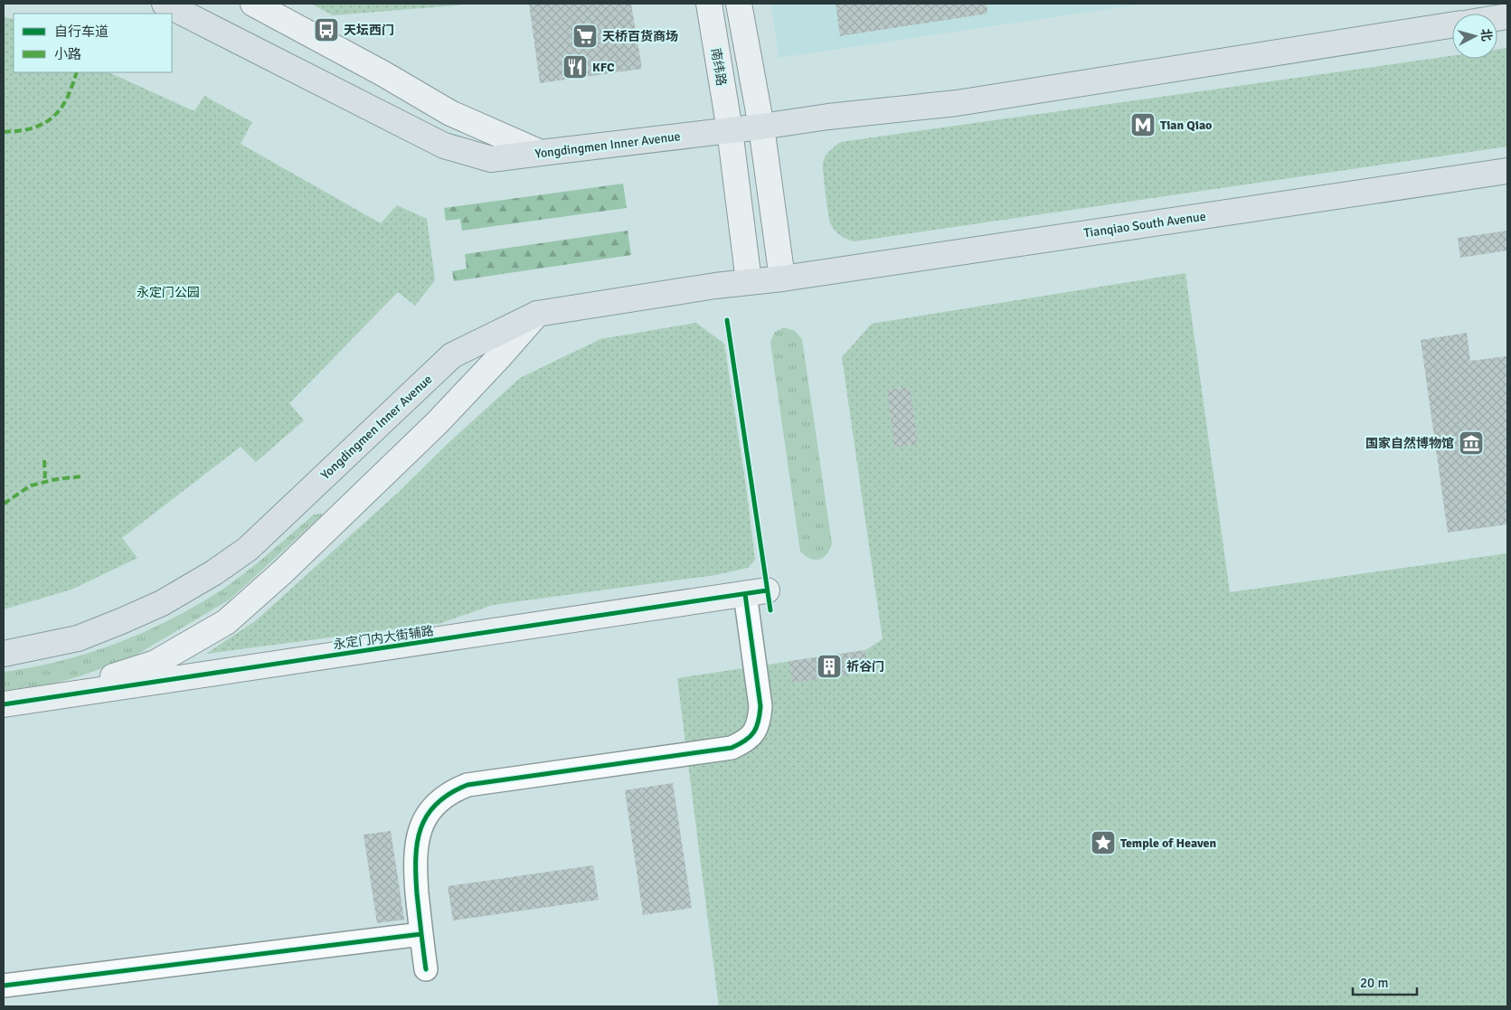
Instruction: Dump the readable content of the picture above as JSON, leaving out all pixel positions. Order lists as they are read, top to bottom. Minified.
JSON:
{"streets":{"main road":["Yongdingmen Inner Avenue","Tianqiao South Avenue"],"street":["南纬路","永定门内大街辅路"]},"crossings":[["南纬路","Yongdingmen Inner Avenue"],["Yongdingmen Inner Avenue","Tianqiao South Avenue"]],"parks":["永定门公园"],"places":{"bus stop":["天坛西门"],"supermarket":["天桥百货商场"],"restaurant":["KFC"],"metro station":["Tian Qiao"],"museum":["国家自然博物馆"],"building":["祈谷门"],"place":["Temple of Heaven"]},"legend":["自行车道","小路"],"scale_bar":"20 m","north":"right"}
